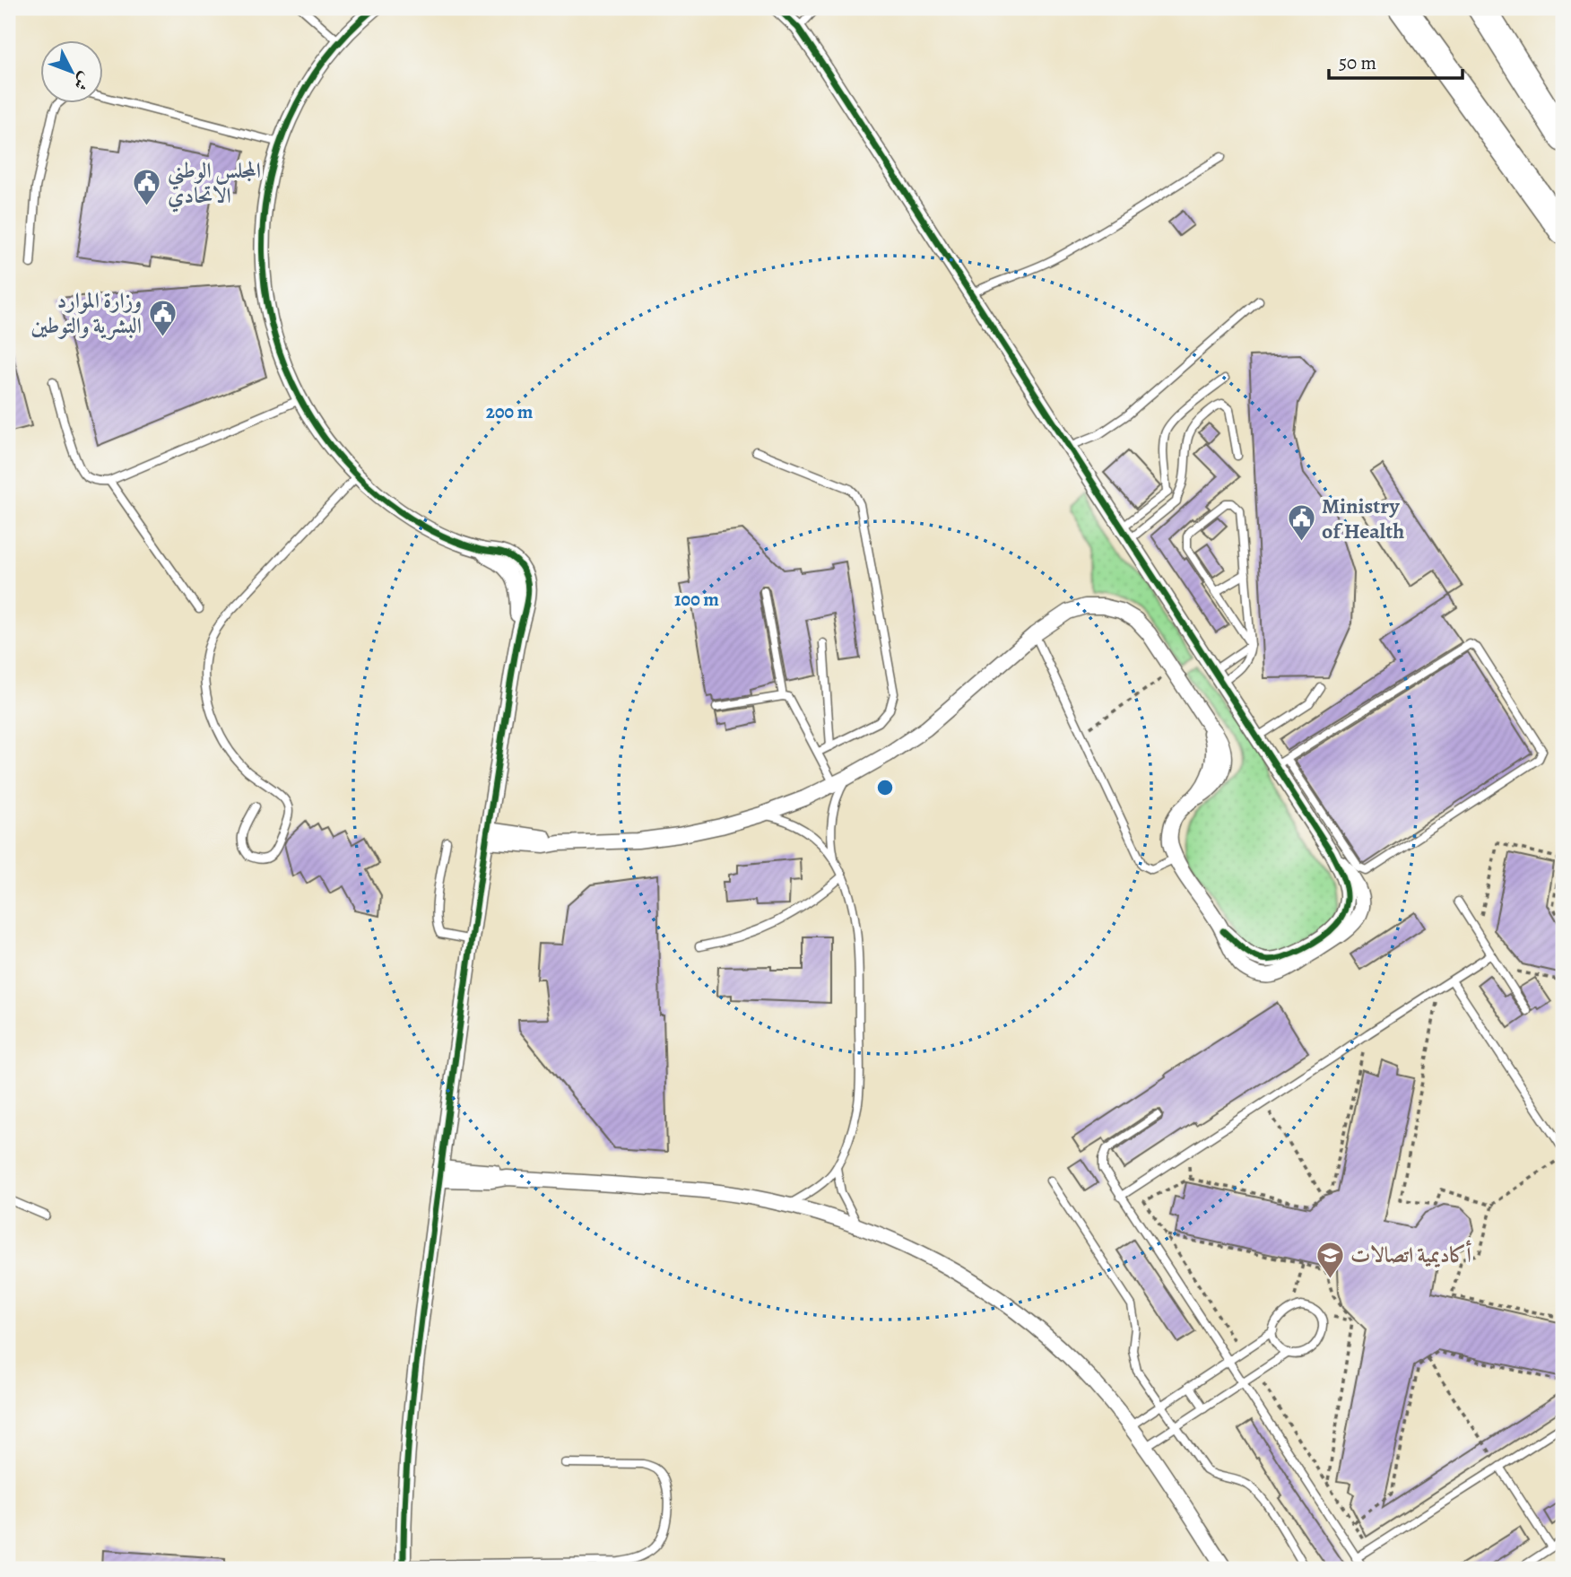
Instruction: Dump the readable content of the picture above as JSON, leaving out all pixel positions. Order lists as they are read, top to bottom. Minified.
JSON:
{"places":{"public building":["المجلس الوطني الاتحادي","وزارة الموارد البشرية والتوطين","Ministry of Health"],"school or university":["أكاديمية اتصالات"]},"scale_bar":"50 m","north":"bottom right","rings":["200 m","100 m"]}
